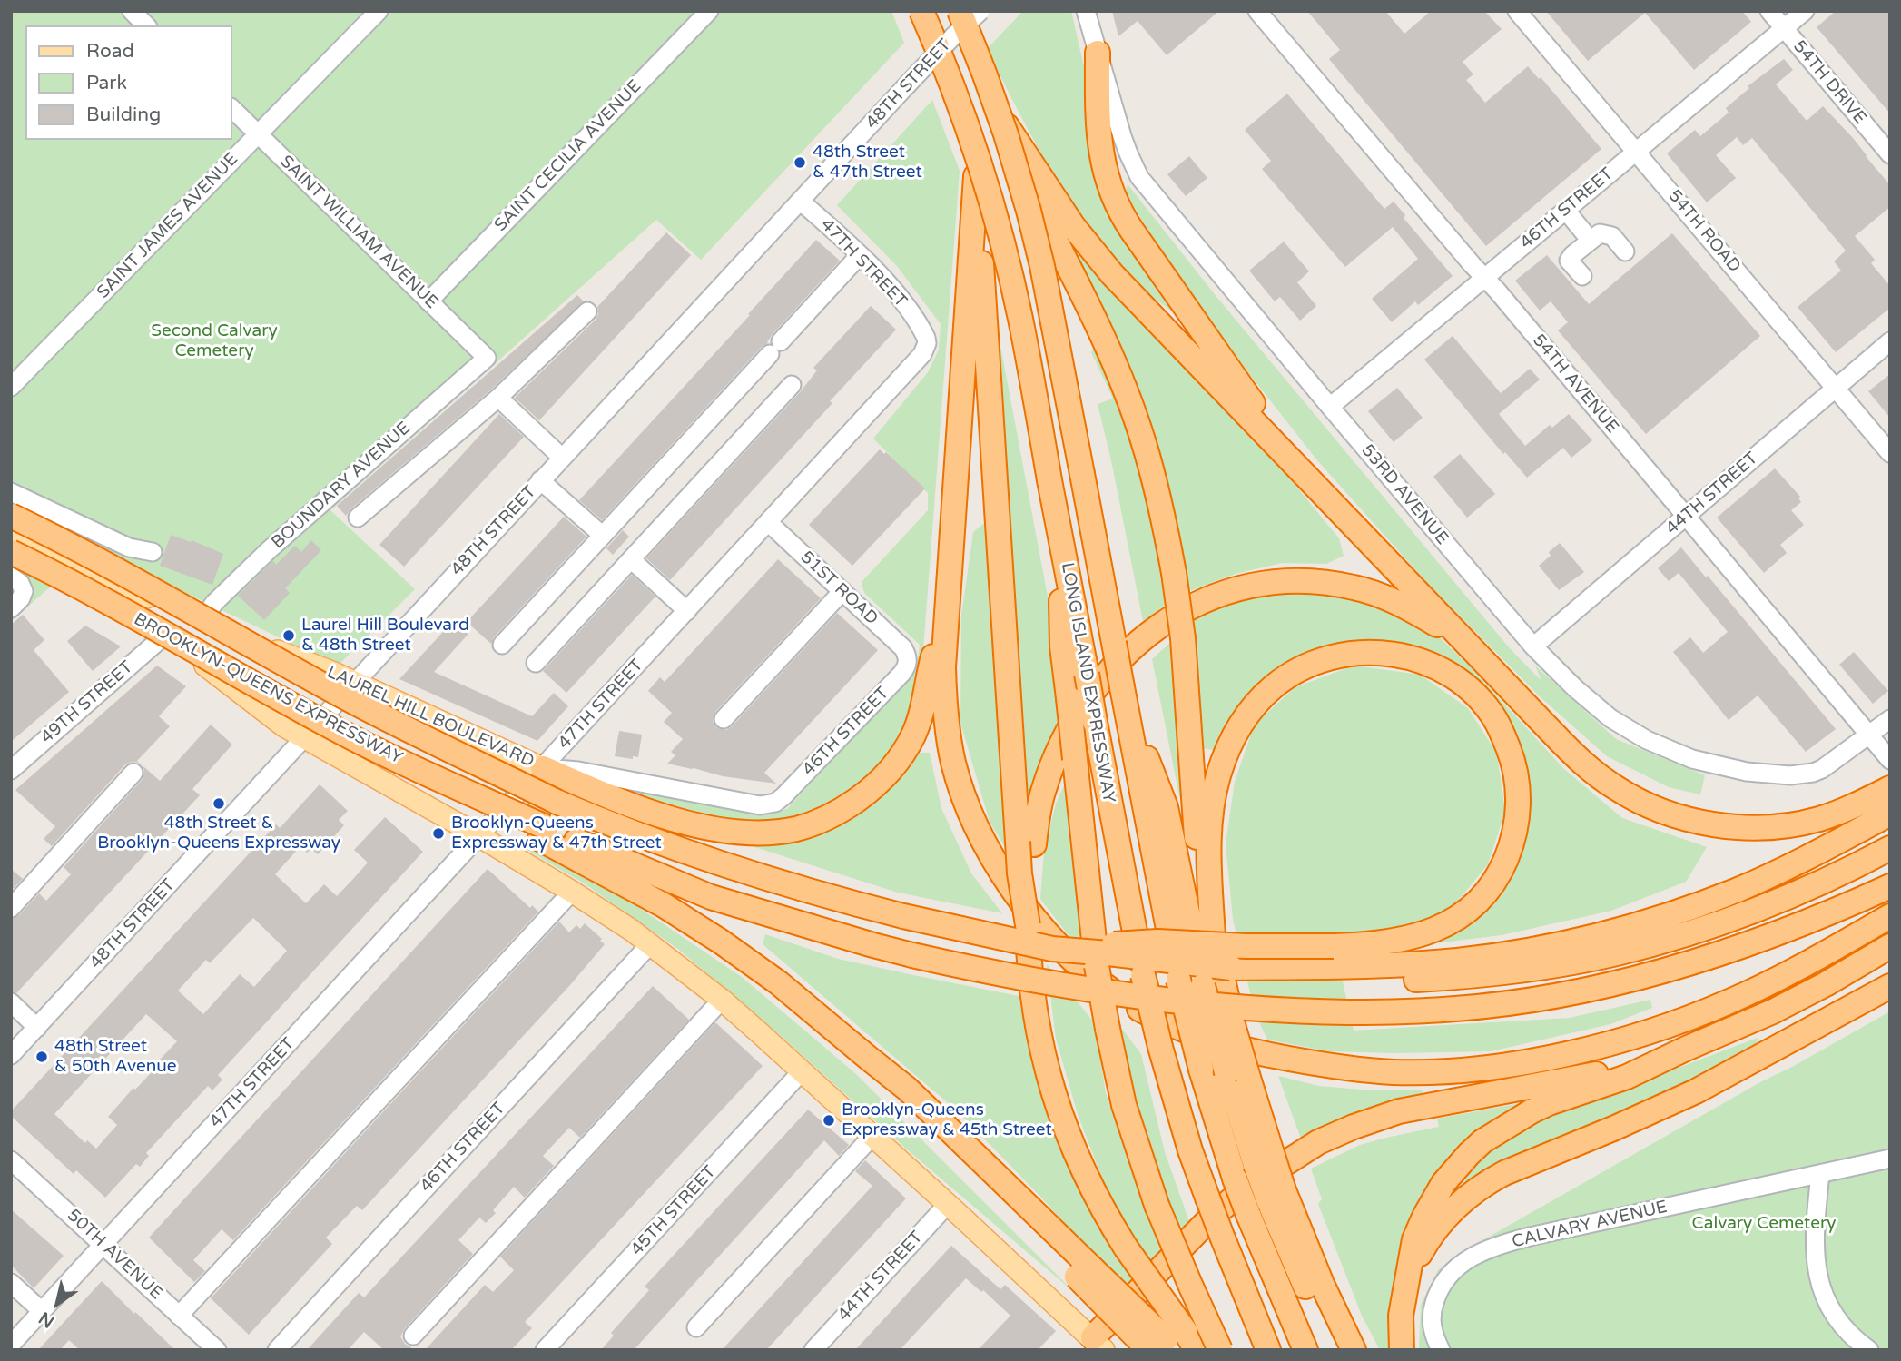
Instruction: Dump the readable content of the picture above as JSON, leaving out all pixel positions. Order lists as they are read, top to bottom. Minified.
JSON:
{"streets":{"highway":["LONG ISLAND EXPRESSWAY","BROOKLYN-QUEENS EXPRESSWAY"],"main road":["LAUREL HILL BOULEVARD"],"street":["54TH DRIVE","48TH STREET","SAINT CECILIA AVENUE","46TH STREET","SAINT JAMES AVENUE","54TH ROAD","SAINT WILLIAM AVENUE","47TH STREET","54TH AVENUE","BOUNDARY AVENUE","44TH STREET","53RD AVENUE","51ST ROAD","49TH STREET","45TH STREET","CALVARY AVENUE","50TH AVENUE"]},"crossings":[["54TH DRIVE","46TH STREET"],["48TH STREET","47TH STREET"],["48TH STREET","BROOKLYN-QUEENS EXPRESSWAY"],["48TH STREET","LAUREL HILL BOULEVARD"],["SAINT CECILIA AVENUE","SAINT WILLIAM AVENUE"],["46TH STREET","54TH ROAD"],["46TH STREET","54TH AVENUE"],["46TH STREET","53RD AVENUE"],["46TH STREET","51ST ROAD"],["46TH STREET","BROOKLYN-QUEENS EXPRESSWAY"],["46TH STREET","LAUREL HILL BOULEVARD"],["SAINT JAMES AVENUE","SAINT WILLIAM AVENUE"],["54TH ROAD","44TH STREET"],["SAINT WILLIAM AVENUE","BOUNDARY AVENUE"],["47TH STREET","51ST ROAD"],["47TH STREET","BROOKLYN-QUEENS EXPRESSWAY"],["47TH STREET","LAUREL HILL BOULEVARD"],["47TH STREET","50TH AVENUE"],["54TH AVENUE","44TH STREET"],["54TH AVENUE","53RD AVENUE"],["BOUNDARY AVENUE","LAUREL HILL BOULEVARD"],["44TH STREET","53RD AVENUE"],["44TH STREET","BROOKLYN-QUEENS EXPRESSWAY"],["BROOKLYN-QUEENS EXPRESSWAY","LAUREL HILL BOULEVARD"],["BROOKLYN-QUEENS EXPRESSWAY","45TH STREET"],["49TH STREET","LAUREL HILL BOULEVARD"]],"parks":["Second Calvary Cemetery","Calvary Cemetery"],"places":["48th Street & 47th Street","Laurel Hill Boulevard & 48th Street","48th Street & Brooklyn-Queens Expressway","Brooklyn-Queens Expressway & 47th Street","48th Street & 50th Avenue","Brooklyn-Queens Expressway & 45th Street"],"legend":["Road","Park","Building"],"north":"bottom left"}
